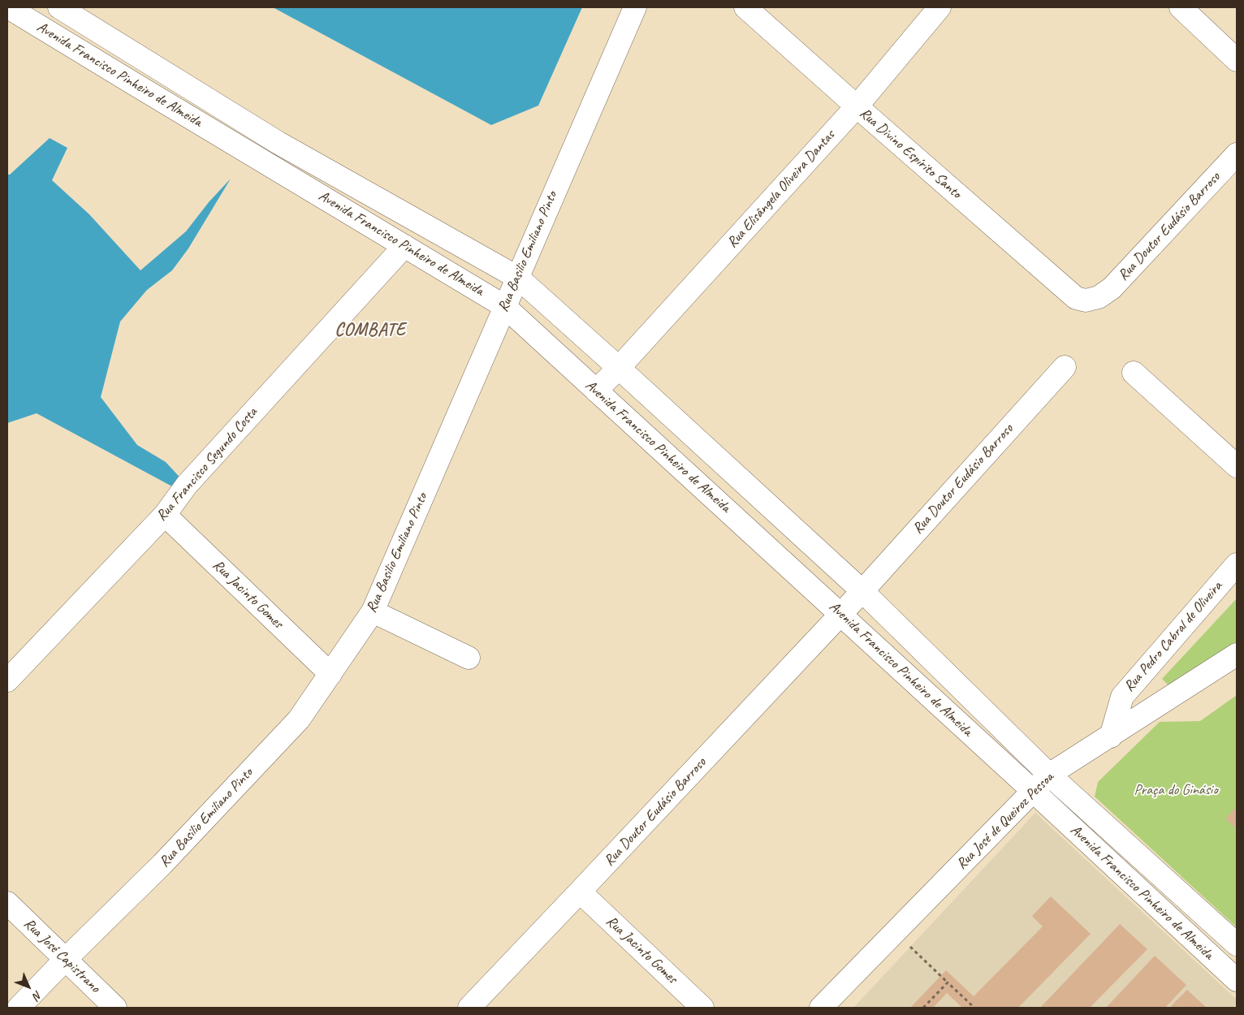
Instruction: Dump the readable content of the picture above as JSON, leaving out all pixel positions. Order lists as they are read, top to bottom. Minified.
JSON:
{"streets":{"main road":["Avenida Francisco Pinheiro de Almeida","Rua Divino Espírito Santo","Rua Elisângela Oliveira Dantas","Rua Doutor Eudásio Barroso","Rua Basilio Emiliano Pinto","Rua Francisco Segundo Costa","Rua Jacinto Gomes","Rua Pedro Cabral de Oliveira","Rua José de Queiroz Pessoa","Rua José Capistrano"]},"crossings":[["Avenida Francisco Pinheiro de Almeida","Rua Elisângela Oliveira Dantas"],["Avenida Francisco Pinheiro de Almeida","Rua Doutor Eudásio Barroso"],["Avenida Francisco Pinheiro de Almeida","Rua Basilio Emiliano Pinto"],["Avenida Francisco Pinheiro de Almeida","Rua Francisco Segundo Costa"],["Avenida Francisco Pinheiro de Almeida","Rua José de Queiroz Pessoa"],["Rua Divino Espírito Santo","Rua Elisângela Oliveira Dantas"],["Rua Divino Espírito Santo","Rua Doutor Eudásio Barroso"],["Rua Doutor Eudásio Barroso","Rua Jacinto Gomes"],["Rua Basilio Emiliano Pinto","Rua Jacinto Gomes"],["Rua Basilio Emiliano Pinto","Rua José Capistrano"],["Rua Francisco Segundo Costa","Rua Jacinto Gomes"],["Rua Pedro Cabral de Oliveira","Rua José de Queiroz Pessoa"]],"districts":["COMBATE"],"parks":["Praça do Ginásio"],"north":"bottom right"}
